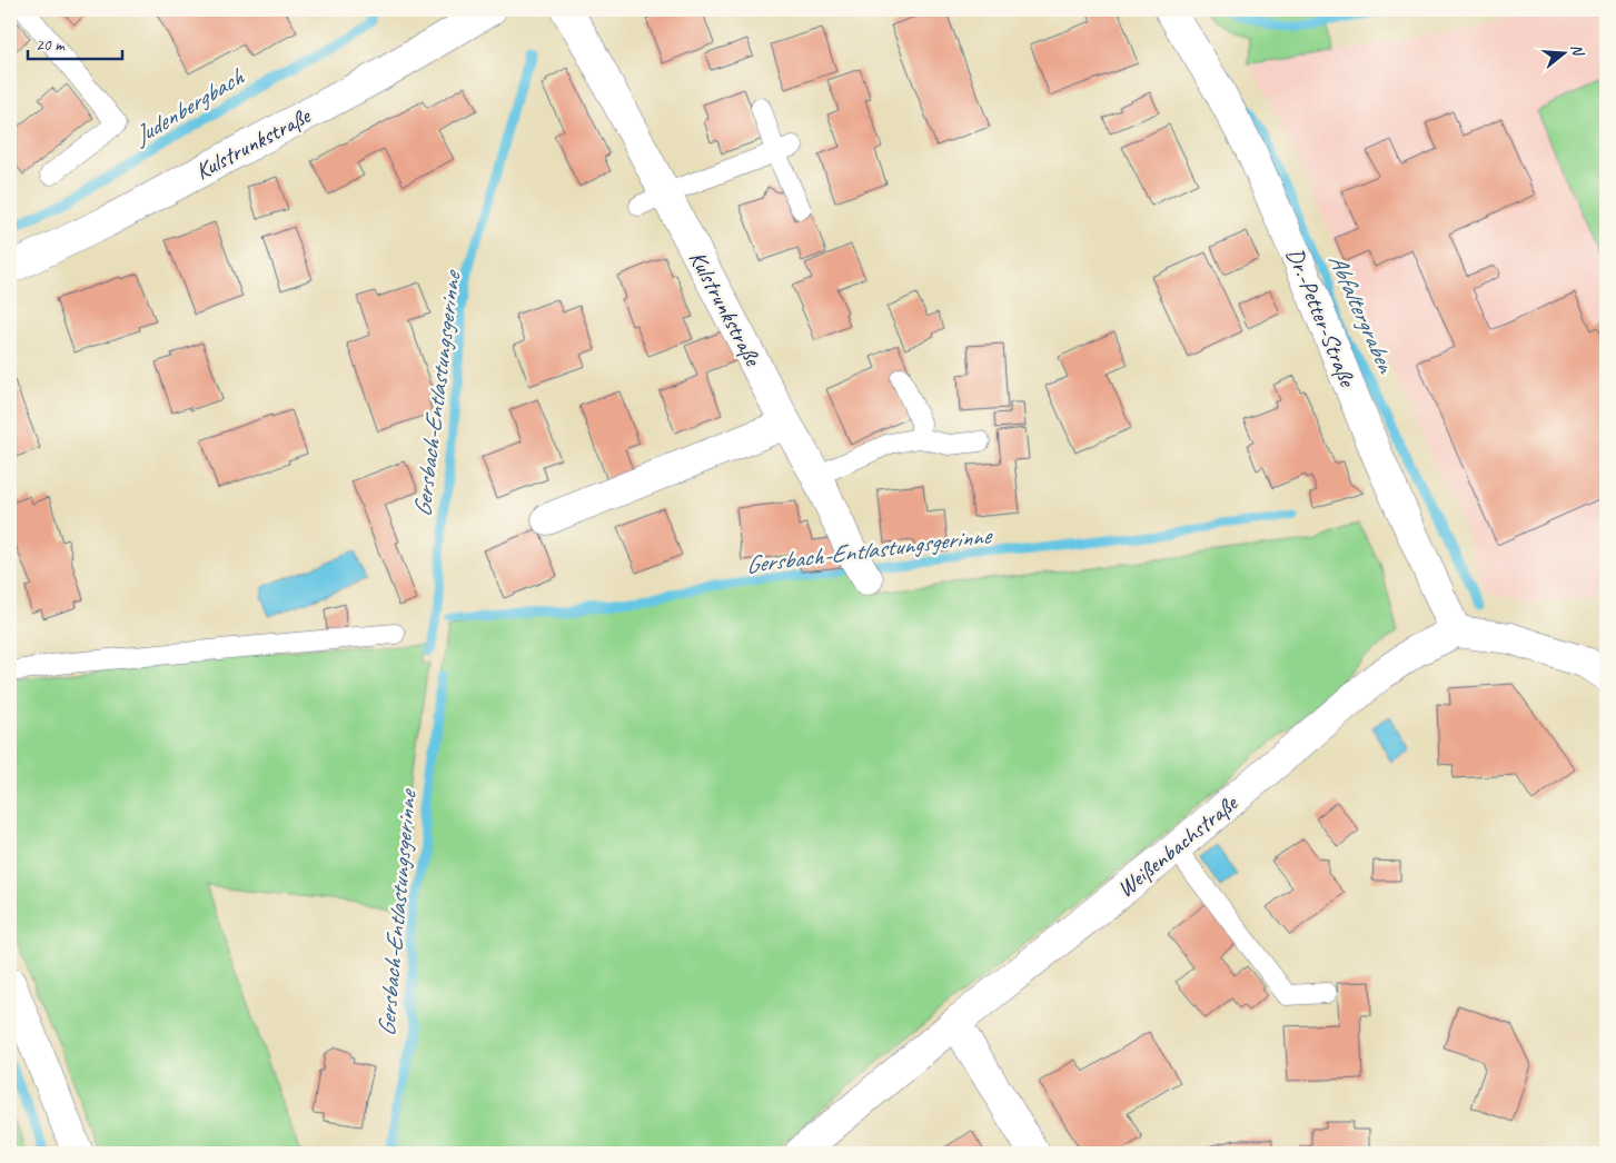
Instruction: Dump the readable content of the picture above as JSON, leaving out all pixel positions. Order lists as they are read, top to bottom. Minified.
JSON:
{"streets":{"street":["Kulstrunkstraße","Dr.-Petter-Straße","Weißenbachstraße"]},"crossings":[["Dr.-Petter-Straße","Weißenbachstraße"]],"water":["Judenbergbach","Abfaltergraben","Gersbach-Entlastungsgerinne"],"scale_bar":"20 m","north":"right"}
